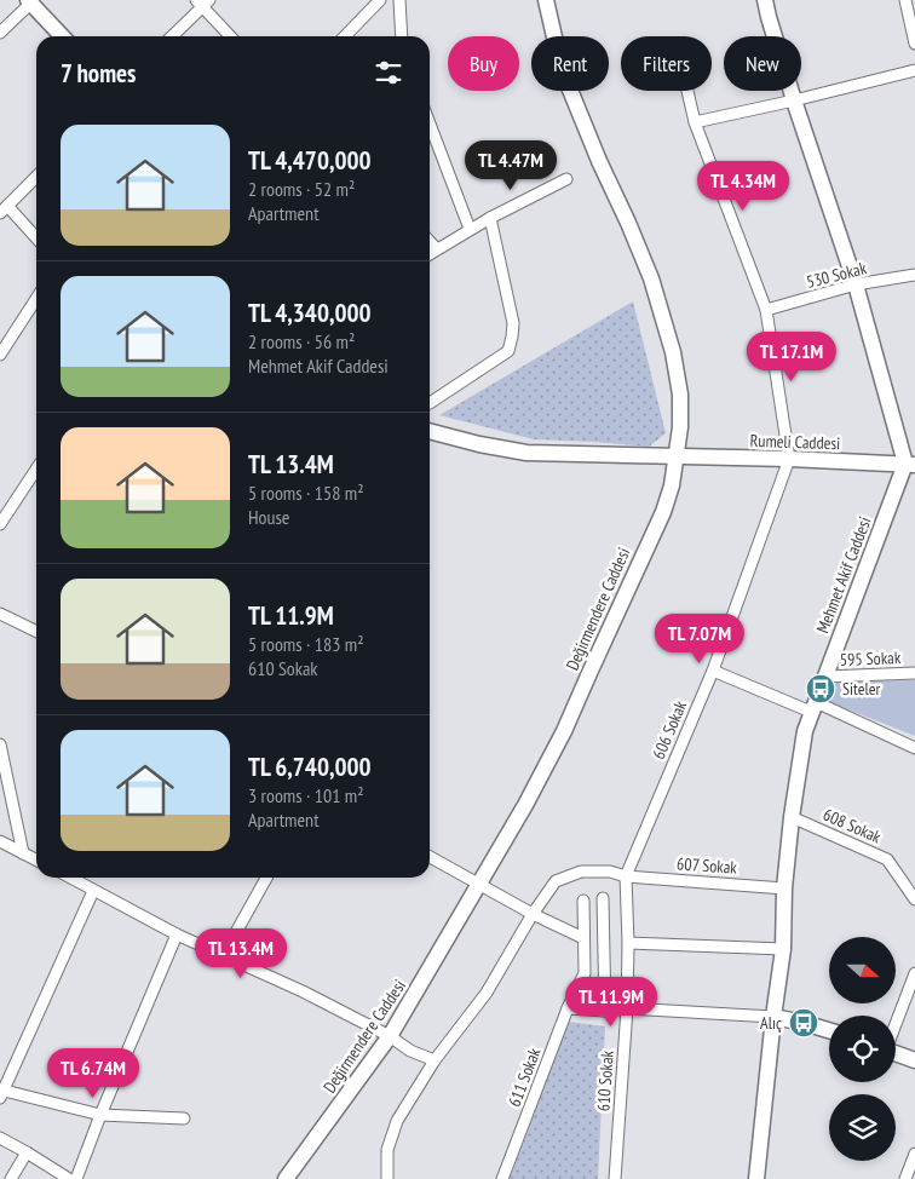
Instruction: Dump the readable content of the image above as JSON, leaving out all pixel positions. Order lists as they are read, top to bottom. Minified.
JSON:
{"streets":{"street":["530 Sokak","Rumeli Caddesi","Mehmet Akif Caddesi","Değirmendere Caddesi","595 Sokak","606 Sokak","608 Sokak","607 Sokak","611 Sokak","610 Sokak"]},"crossings":[["Rumeli Caddesi","Mehmet Akif Caddesi"],["Rumeli Caddesi","Değirmendere Caddesi"],["Rumeli Caddesi","606 Sokak"],["Mehmet Akif Caddesi","595 Sokak"],["Mehmet Akif Caddesi","608 Sokak"],["Mehmet Akif Caddesi","607 Sokak"],["606 Sokak","607 Sokak"],["606 Sokak","610 Sokak"],["607 Sokak","610 Sokak"]],"places":{"bus stop":["Siteler","Alıç"]},"north":"right","page":{"chip":["Buy","Rent","Filters","New"],"heading":"7 homes","list":[{"name":"TL 4,470,000","note":"2 rooms · 52 m² · Apartment"},{"name":"TL 4,340,000","note":"2 rooms · 56 m² · Mehmet Akif Caddesi"},{"name":"TL 13.4M","note":"5 rooms · 158 m² · House"},{"name":"TL 11.9M","note":"5 rooms · 183 m² · 610 Sokak"},{"name":"TL 6,740,000","note":"3 rooms · 101 m² · Apartment"}],"price":["TL 4.47M","TL 4.34M","TL 17.1M","TL 7.07M","TL 13.4M","TL 11.9M","TL 6.74M"]}}
